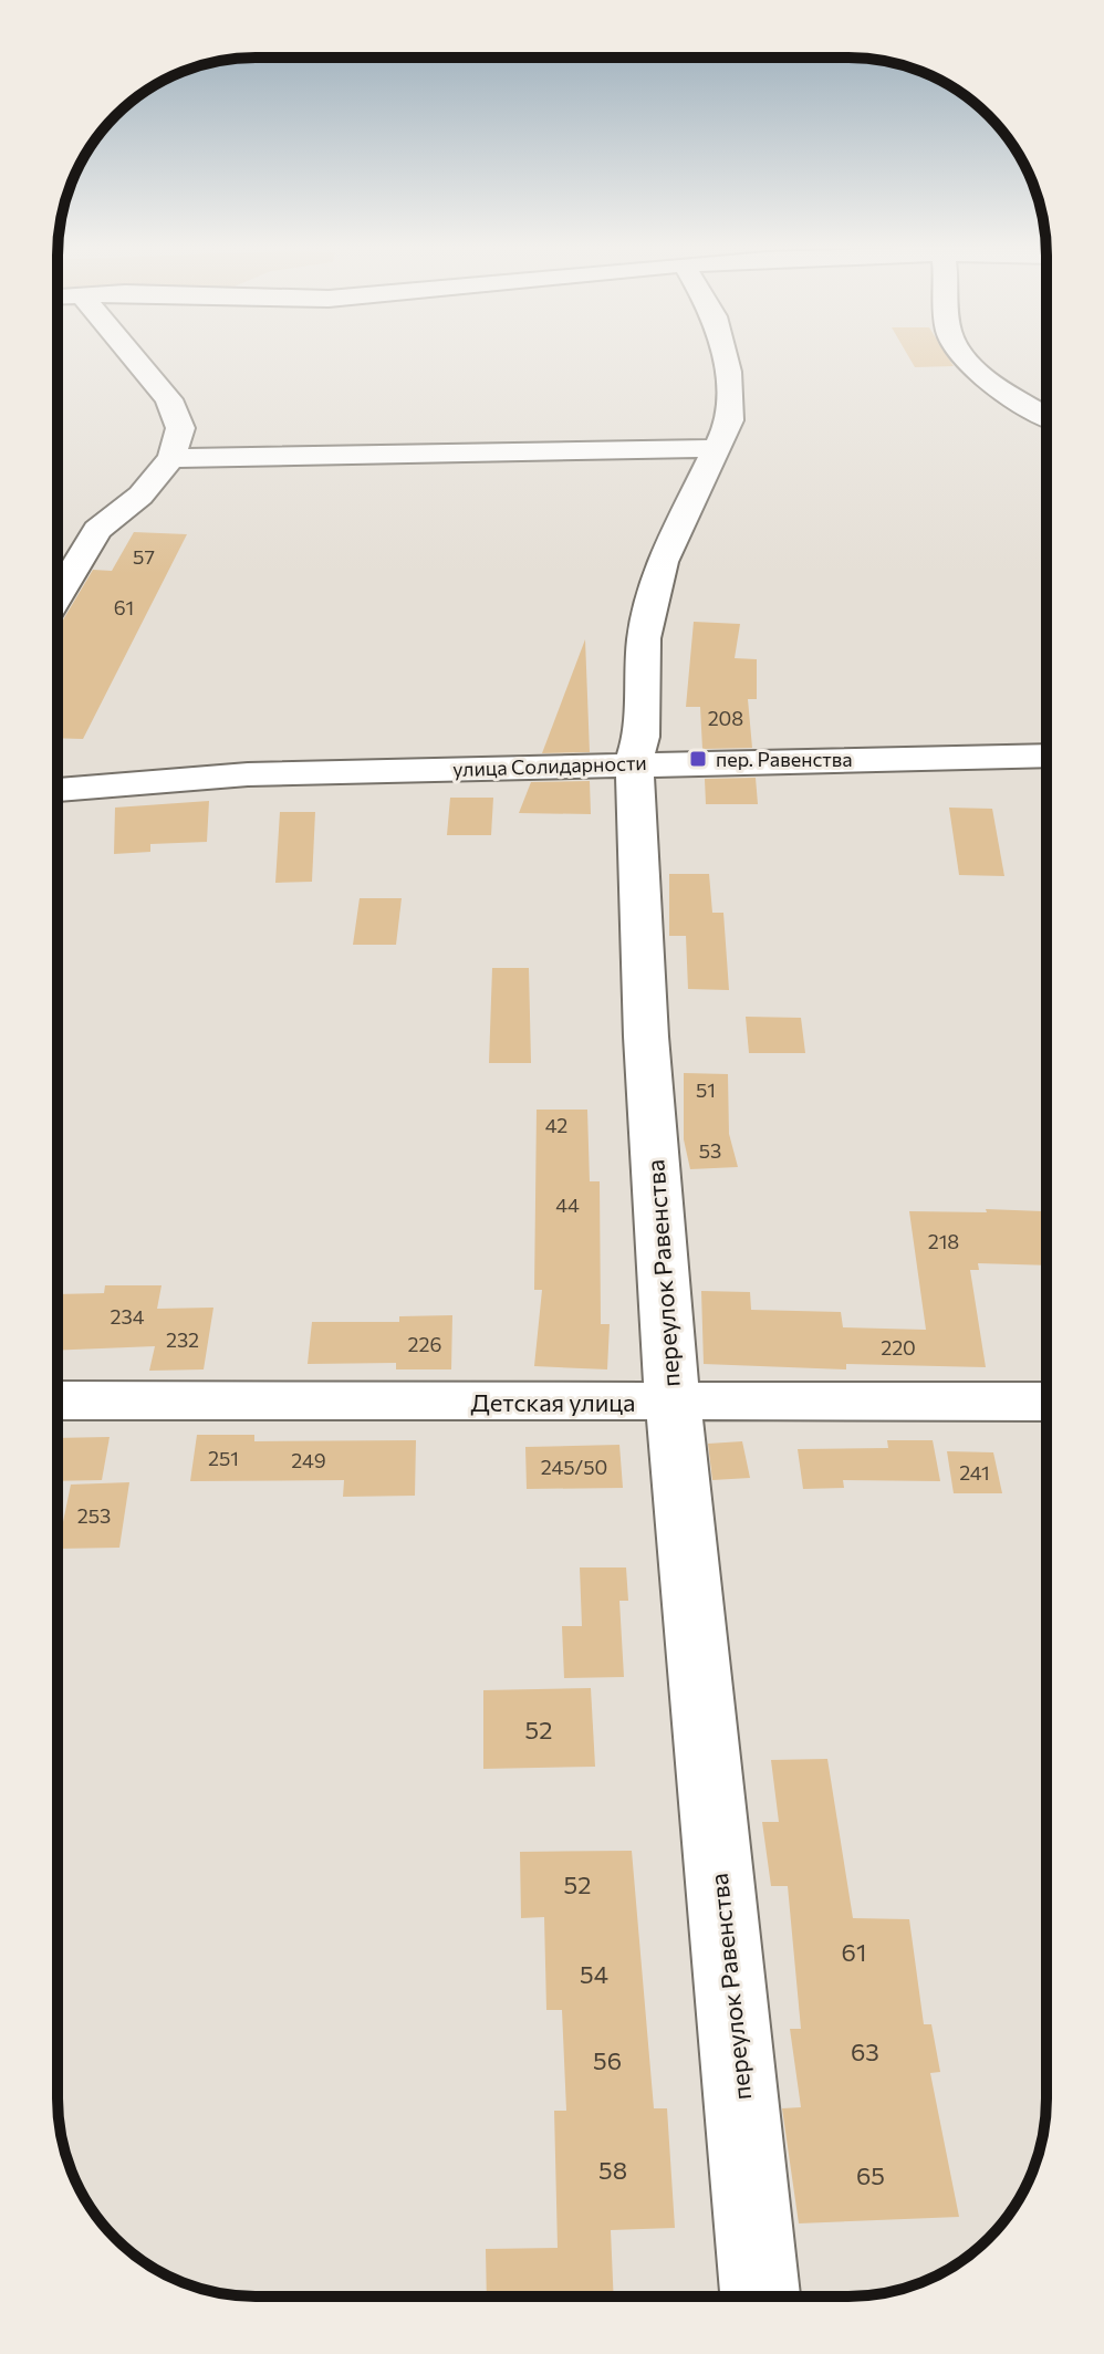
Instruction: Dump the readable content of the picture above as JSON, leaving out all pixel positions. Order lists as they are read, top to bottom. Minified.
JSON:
{"streets":{"street":["улица Солидарности","переулок Равенства","Детская улица"]},"crossings":[["улица Солидарности","переулок Равенства"],["переулок Равенства","Детская улица"]],"places":{"transit":["пер. Равенства"]},"house_numbers":["57","61","208","51","42","53","44","218","234","232","226","220","251","249","245/50","241","253","52","52","61","54","63","56","58","65"]}
